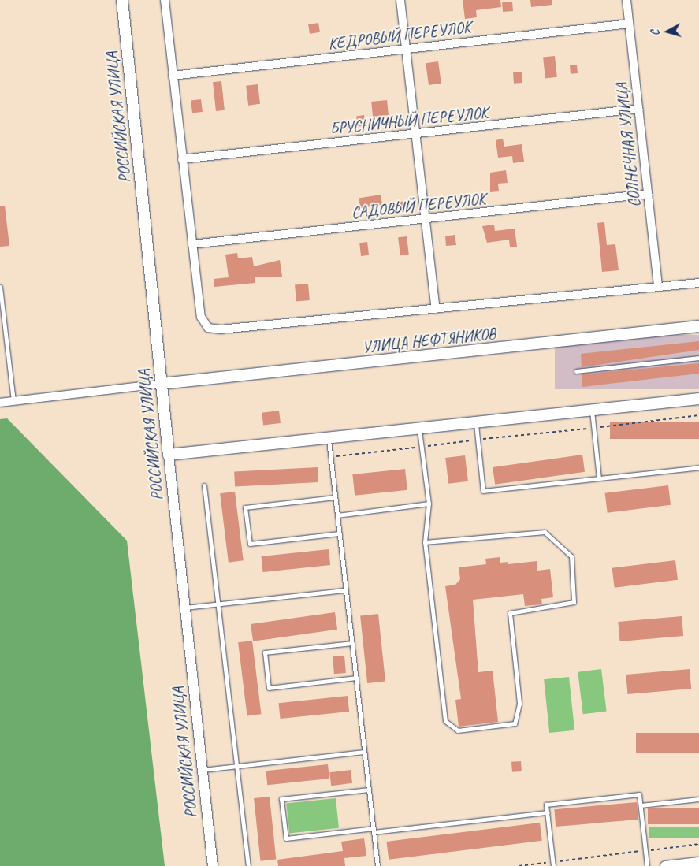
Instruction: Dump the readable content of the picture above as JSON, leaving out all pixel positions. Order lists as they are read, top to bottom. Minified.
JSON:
{"streets":{"main road":["РОССИЙСКАЯ УЛИЦА","УЛИЦА НЕФТЯНИКОВ"],"street":["КЕДРОВЫЙ ПЕРЕУЛОК","БРУСНИЧНЫЙ ПЕРЕУЛОК","СОЛНЕЧНАЯ УЛИЦА","САДОВЫЙ ПЕРЕУЛОК"]},"crossings":[["КЕДРОВЫЙ ПЕРЕУЛОК","СОЛНЕЧНАЯ УЛИЦА"],["РОССИЙСКАЯ УЛИЦА","УЛИЦА НЕФТЯНИКОВ"],["БРУСНИЧНЫЙ ПЕРЕУЛОК","СОЛНЕЧНАЯ УЛИЦА"],["СОЛНЕЧНАЯ УЛИЦА","САДОВЫЙ ПЕРЕУЛОК"]],"north":"left"}
